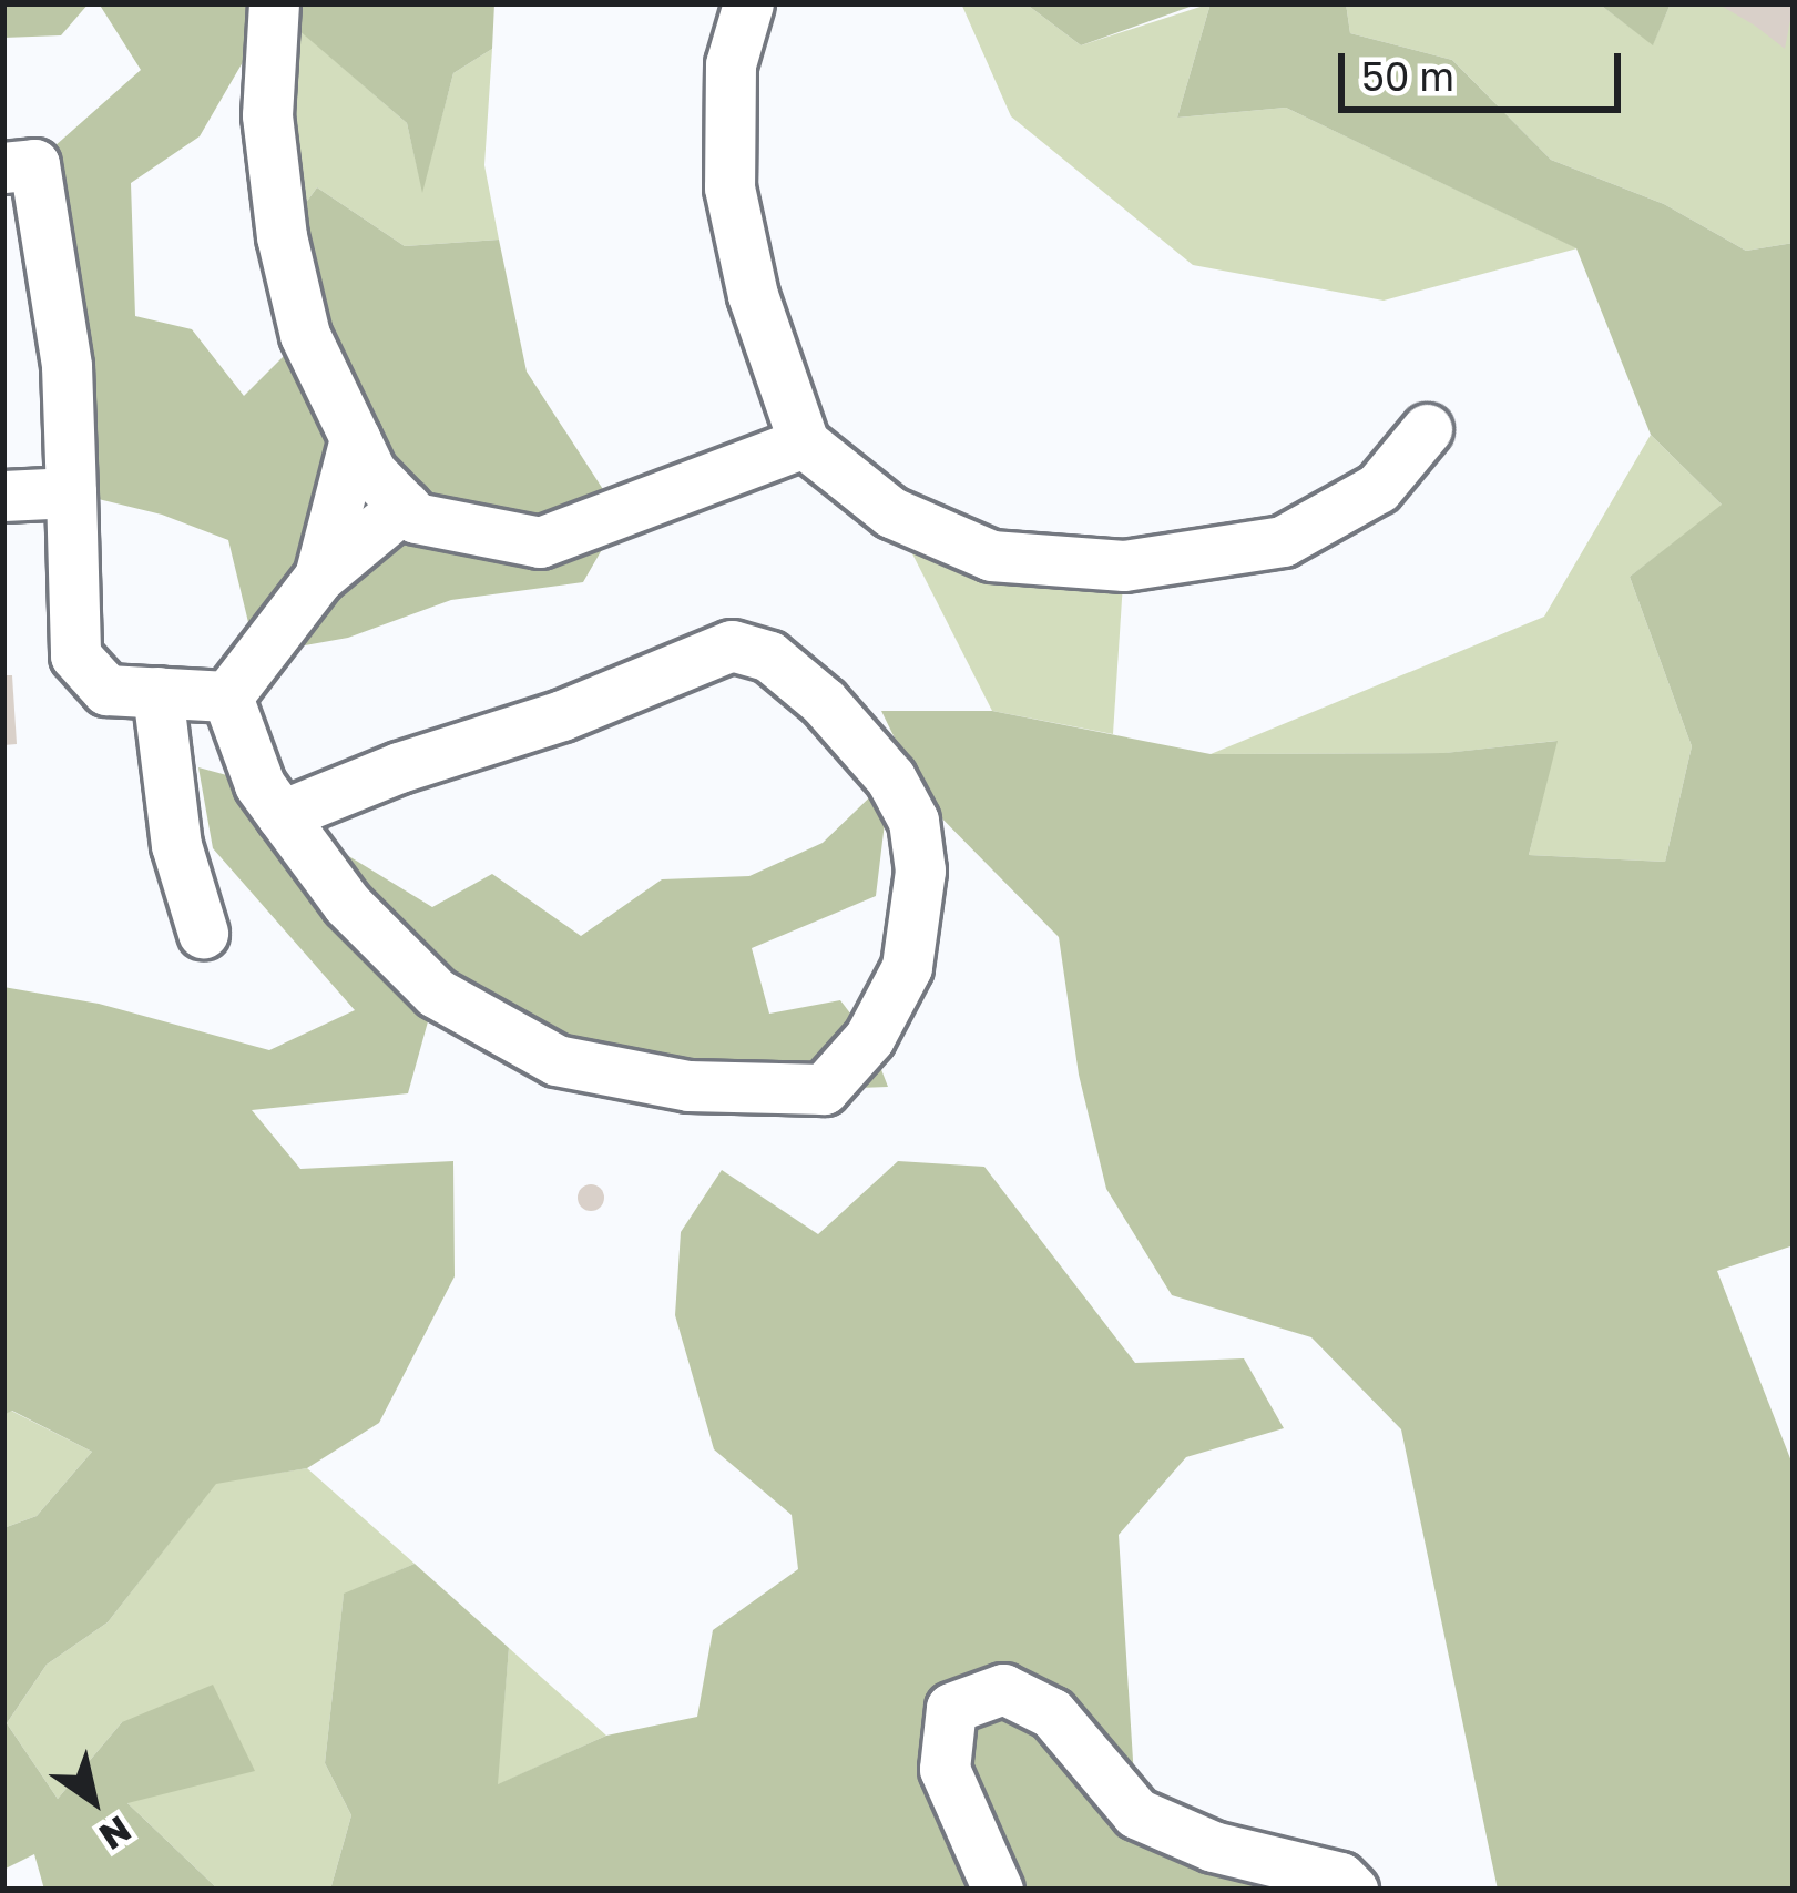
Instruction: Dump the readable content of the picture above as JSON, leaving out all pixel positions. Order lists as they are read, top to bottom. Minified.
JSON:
{"scale_bar":"50 m","north":"bottom right"}
